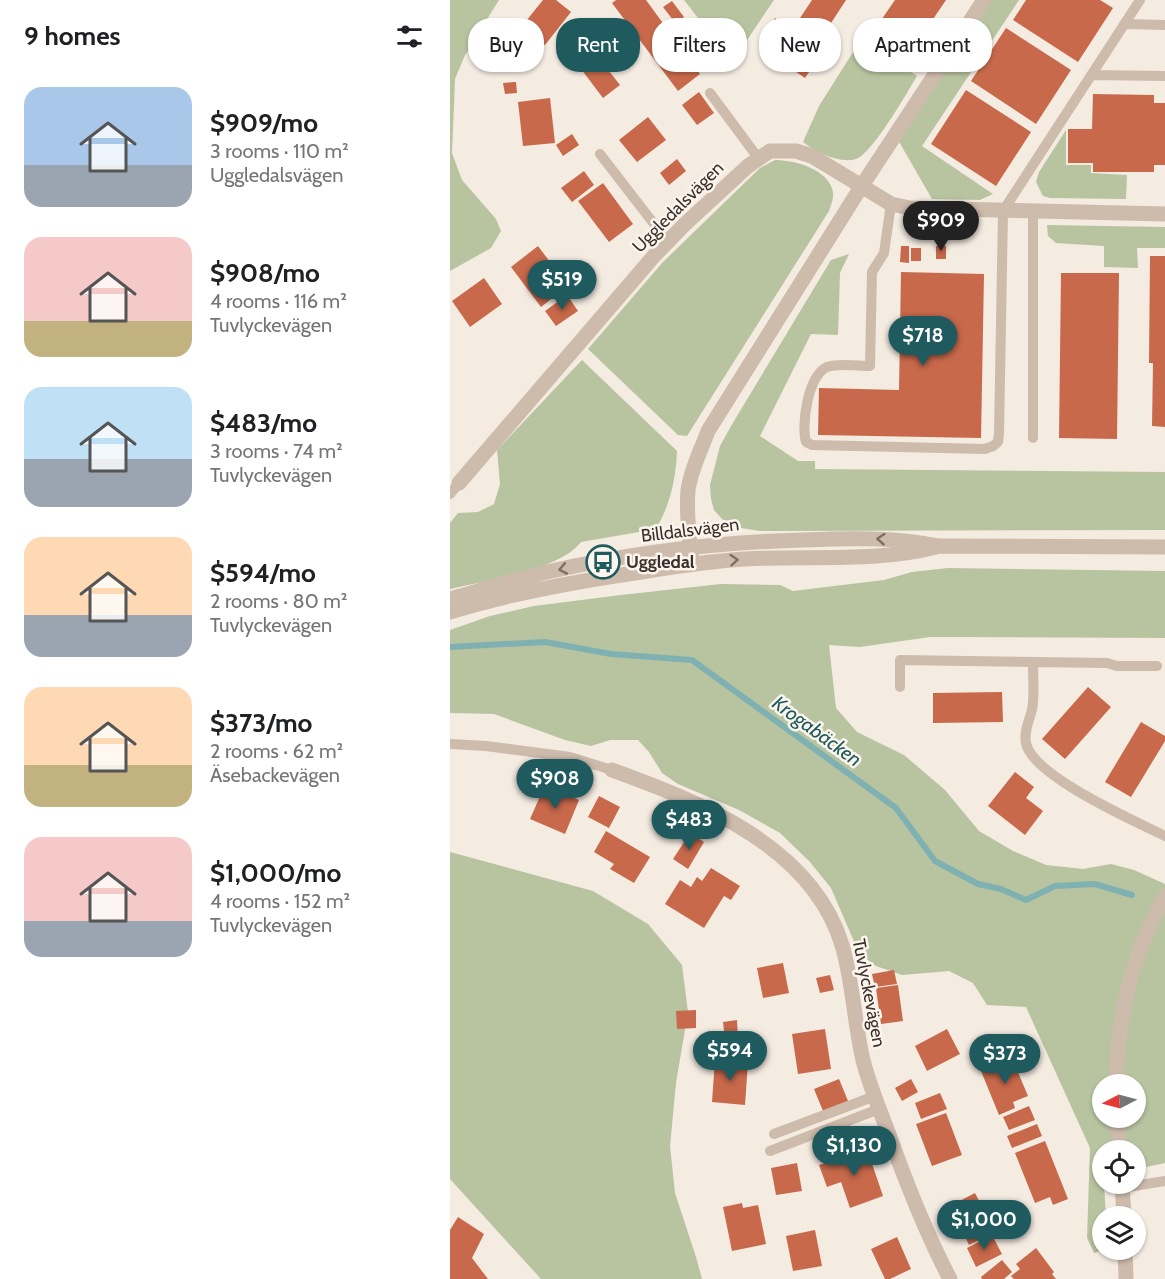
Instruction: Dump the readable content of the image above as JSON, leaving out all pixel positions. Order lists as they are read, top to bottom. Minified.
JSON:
{"streets":{"street":["Uggledalsvägen","Billdalsvägen","Tuvlyckevägen"]},"water":["Krogabäcken"],"places":{"bus stop":["Uggledal"]},"north":"left","page":{"heading":"9 homes","chip":["Buy","Rent","Filters","New","Apartment"],"list":[{"name":"$909/mo","note":"3 rooms · 110 m² · Uggledalsvägen"},{"name":"$908/mo","note":"4 rooms · 116 m² · Tuvlyckevägen"},{"name":"$483/mo","note":"3 rooms · 74 m² · Tuvlyckevägen"},{"name":"$594/mo","note":"2 rooms · 80 m² · Tuvlyckevägen"},{"name":"$373/mo","note":"2 rooms · 62 m² · Äsebackevägen"},{"name":"$1,000/mo","note":"4 rooms · 152 m² · Tuvlyckevägen"}],"price":["$909","$519","$718","$908","$483","$594","$373","$1,130","$1,000"]}}
